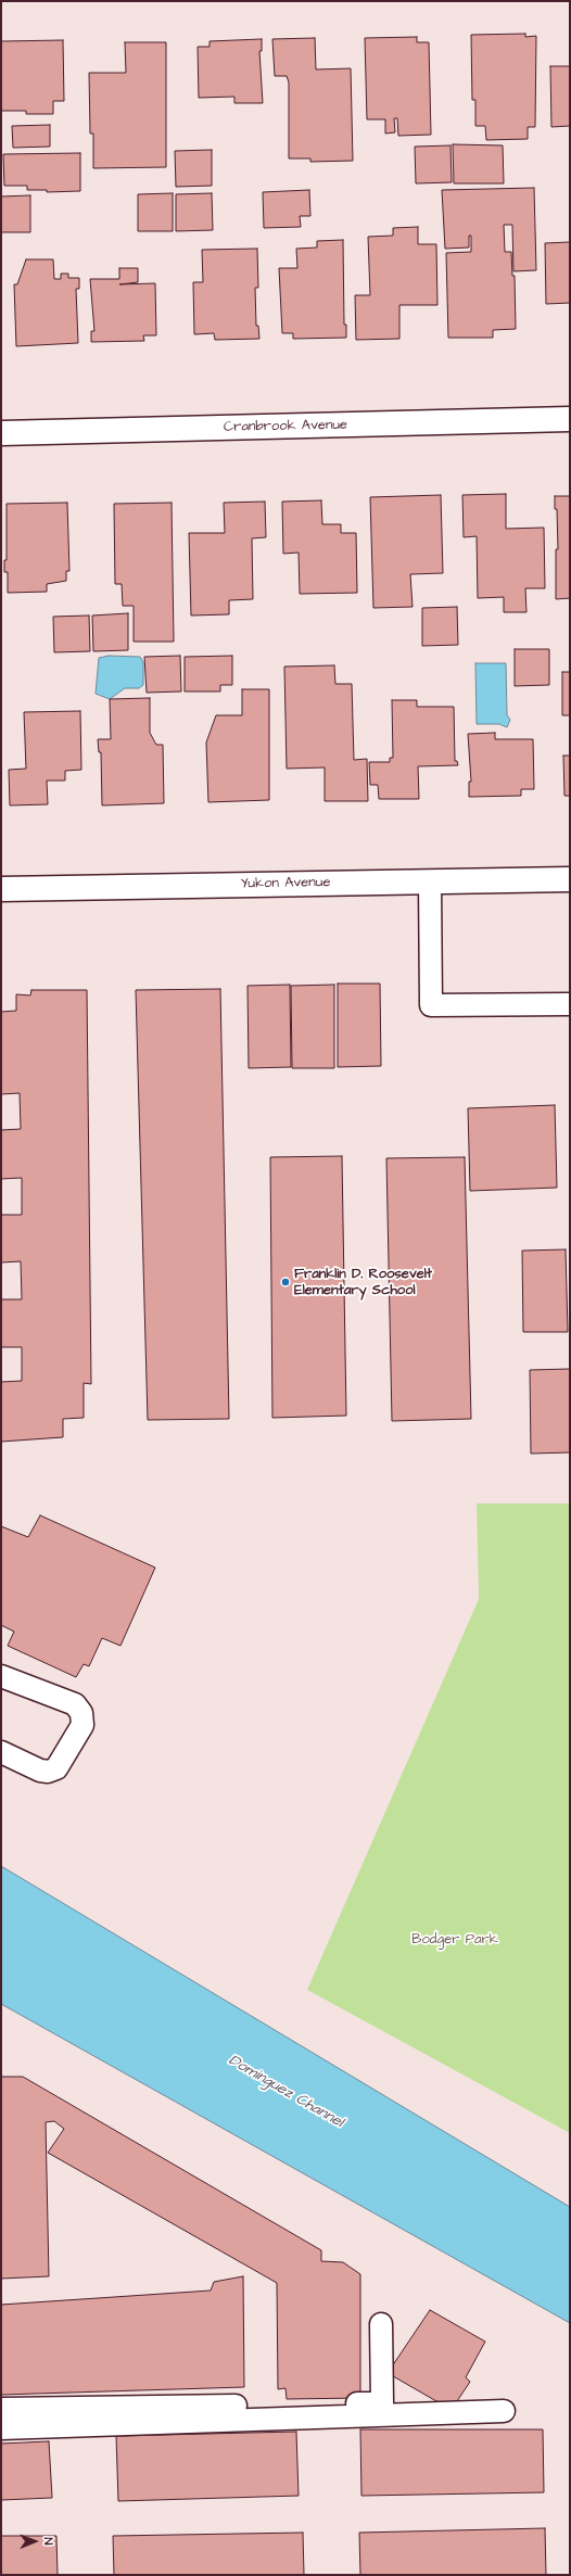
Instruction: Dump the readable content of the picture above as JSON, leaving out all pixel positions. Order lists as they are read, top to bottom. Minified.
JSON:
{"streets":{"street":["Cranbrook Avenue","Yukon Avenue"]},"water":["Dominguez Channel"],"parks":["Bodger Park"],"places":["Franklin D. Roosevelt Elementary School"],"north":"right"}
